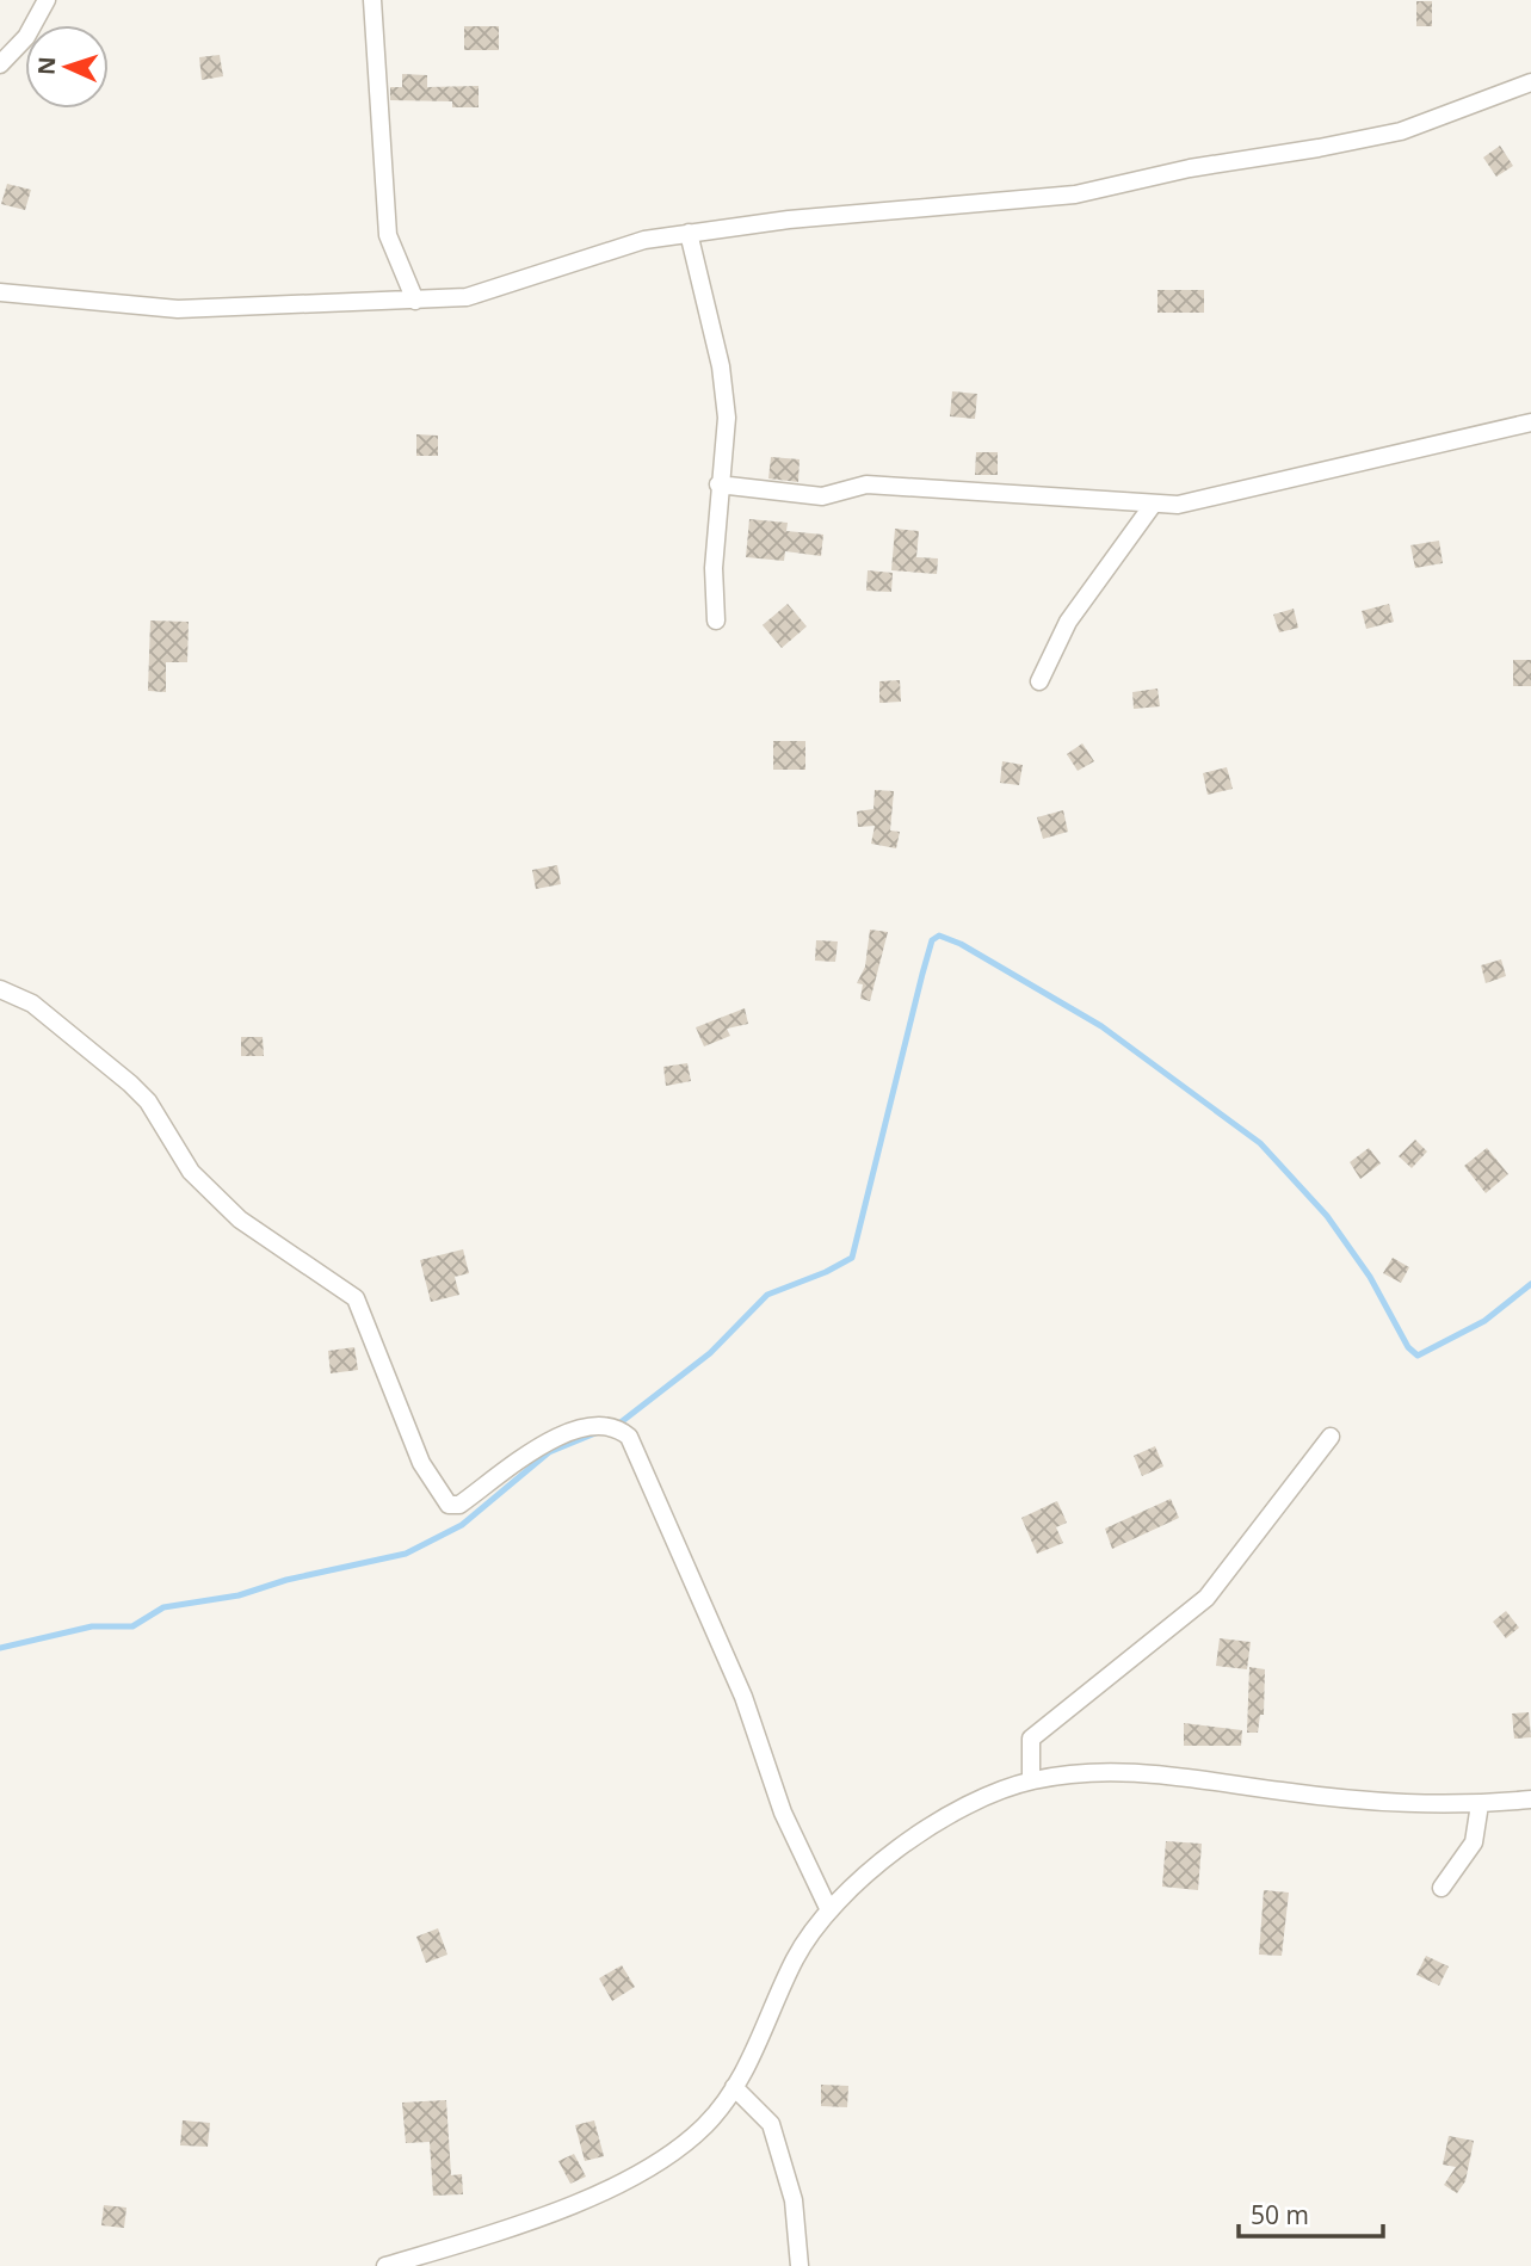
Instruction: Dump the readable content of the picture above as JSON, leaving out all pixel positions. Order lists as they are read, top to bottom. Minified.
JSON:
{"scale_bar":"50 m","north":"left"}
